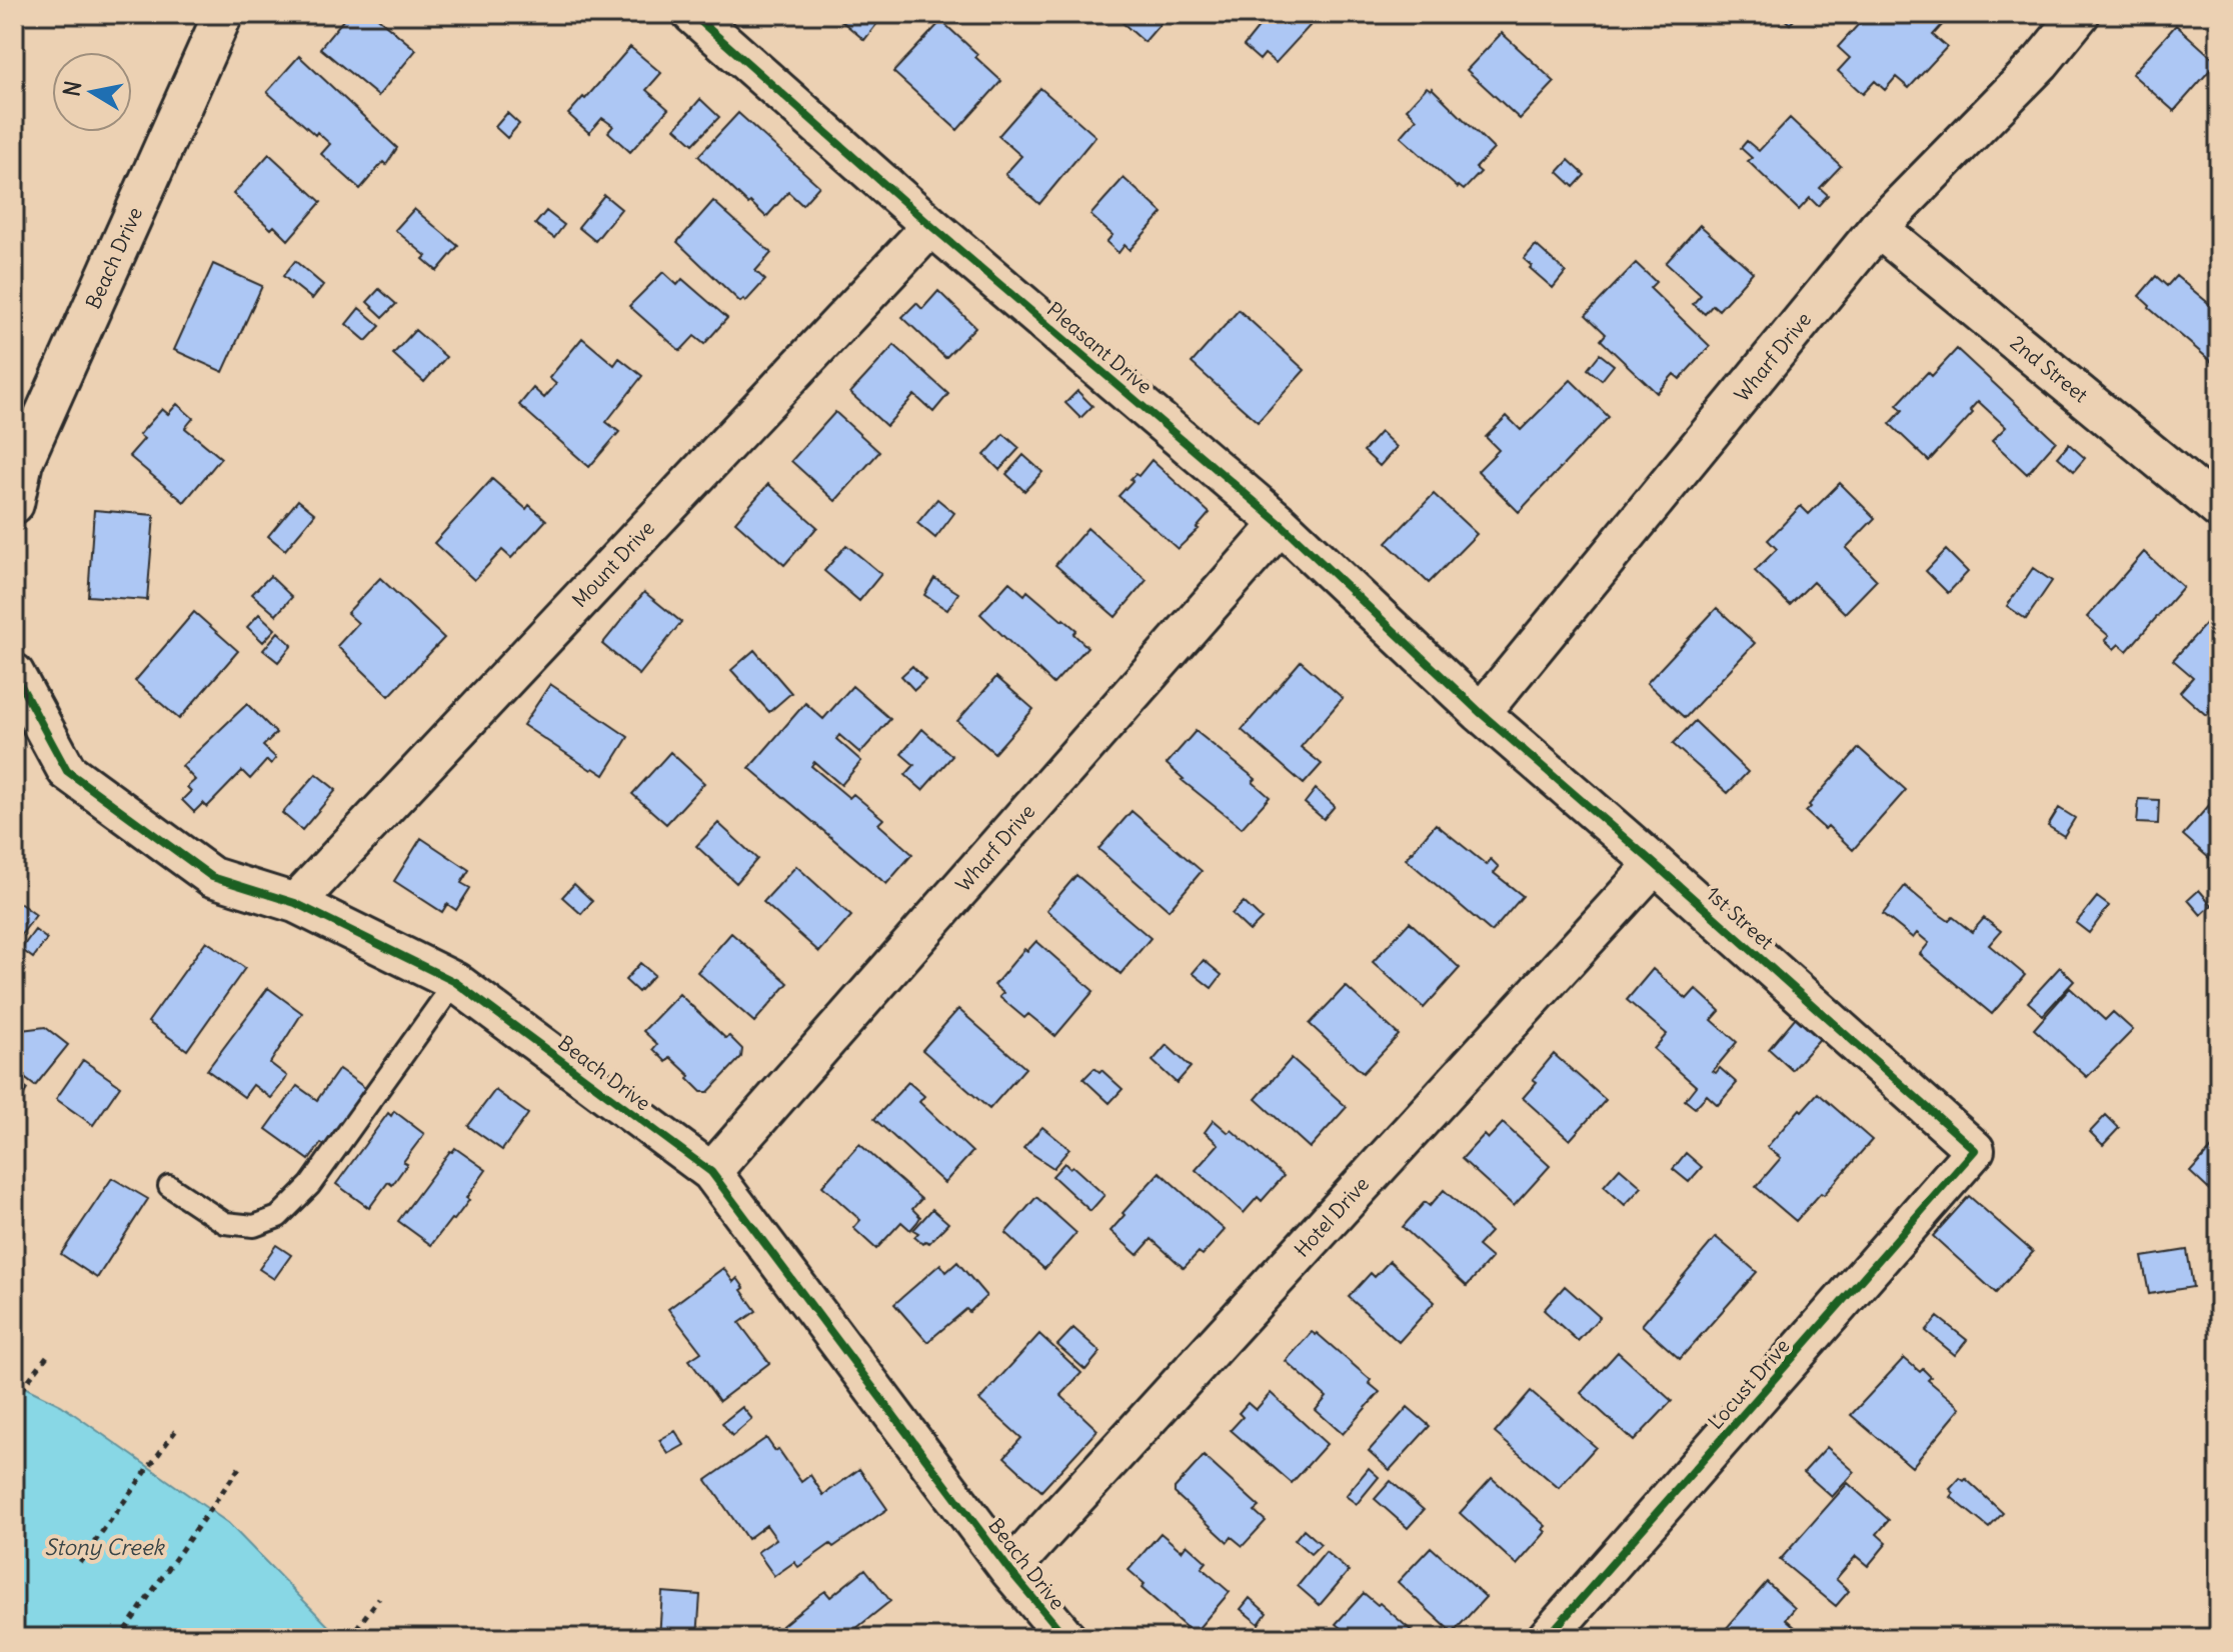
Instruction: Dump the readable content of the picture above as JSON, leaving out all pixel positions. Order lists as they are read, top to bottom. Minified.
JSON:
{"streets":{"street":["Beach Drive","Pleasant Drive","Wharf Drive","2nd Street","Mount Drive","1st Street","Hotel Drive","Locust Drive"]},"crossings":[["Beach Drive","Wharf Drive"],["Beach Drive","Mount Drive"],["Beach Drive","Hotel Drive"],["Pleasant Drive","Wharf Drive"],["Pleasant Drive","Mount Drive"],["Pleasant Drive","1st Street"],["Wharf Drive","2nd Street"],["Wharf Drive","1st Street"],["1st Street","Hotel Drive"],["1st Street","Locust Drive"]],"water":["Stony Creek"],"north":"left"}
